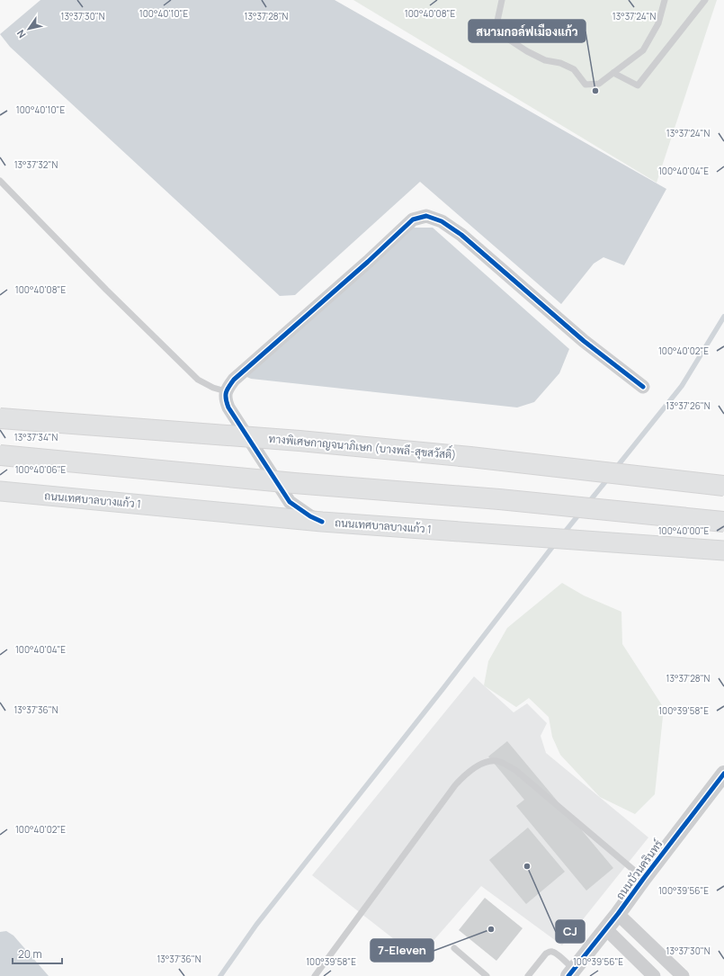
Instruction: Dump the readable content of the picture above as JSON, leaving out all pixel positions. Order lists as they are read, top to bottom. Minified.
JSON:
{"streets":{"highway":["ทางพิเศษกาญจนาภิเษก (บางพลี-สุขสวัสดิ์)"],"main road":["ถนนเทศบาลบางแก้ว 1"],"street":["ถนนบัวนครินทร์"]},"places":["สนามกอล์ฟเมืองแก้ว","CJ","7-Eleven"],"scale_bar":"20 m","north":"bottom left","coordinates":["100°40'10\"E","100°40'08\"E","13°37'30\"N","13°37'28\"N","13°37'24\"N","13°37'32\"N","100°40'04\"E","100°40'02\"E","13°37'26\"N","13°37'34\"N","100°40'06\"E","100°40'00\"E","13°37'36\"N","100°39'58\"E","100°39'56\"E"]}
